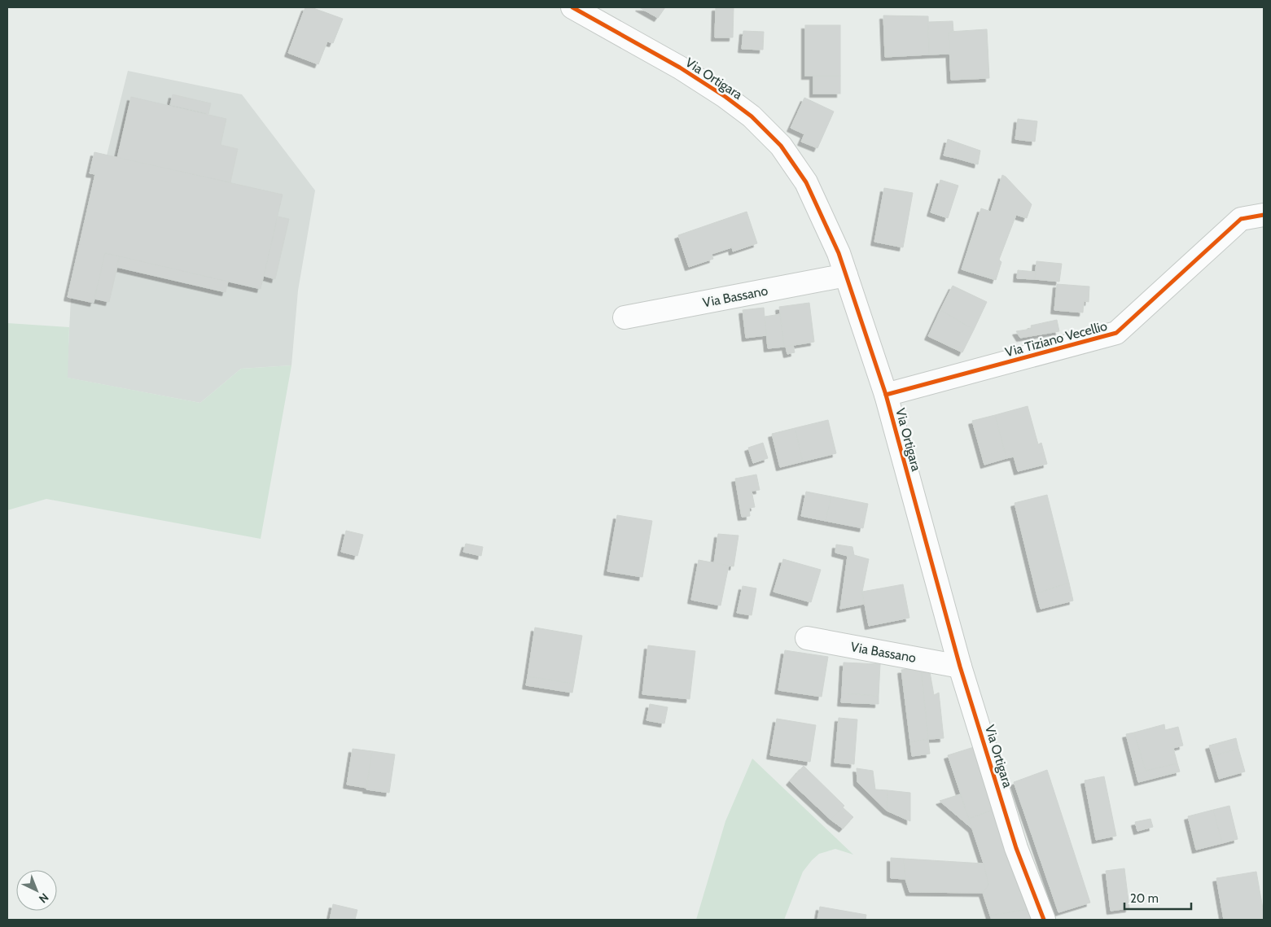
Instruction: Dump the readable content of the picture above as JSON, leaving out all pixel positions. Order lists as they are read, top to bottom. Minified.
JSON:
{"streets":{"street":["Via Ortigara","Via Bassano","Via Tiziano Vecellio"]},"crossings":[["Via Ortigara","Via Bassano"],["Via Ortigara","Via Tiziano Vecellio"]],"scale_bar":"20 m","north":"bottom right"}
